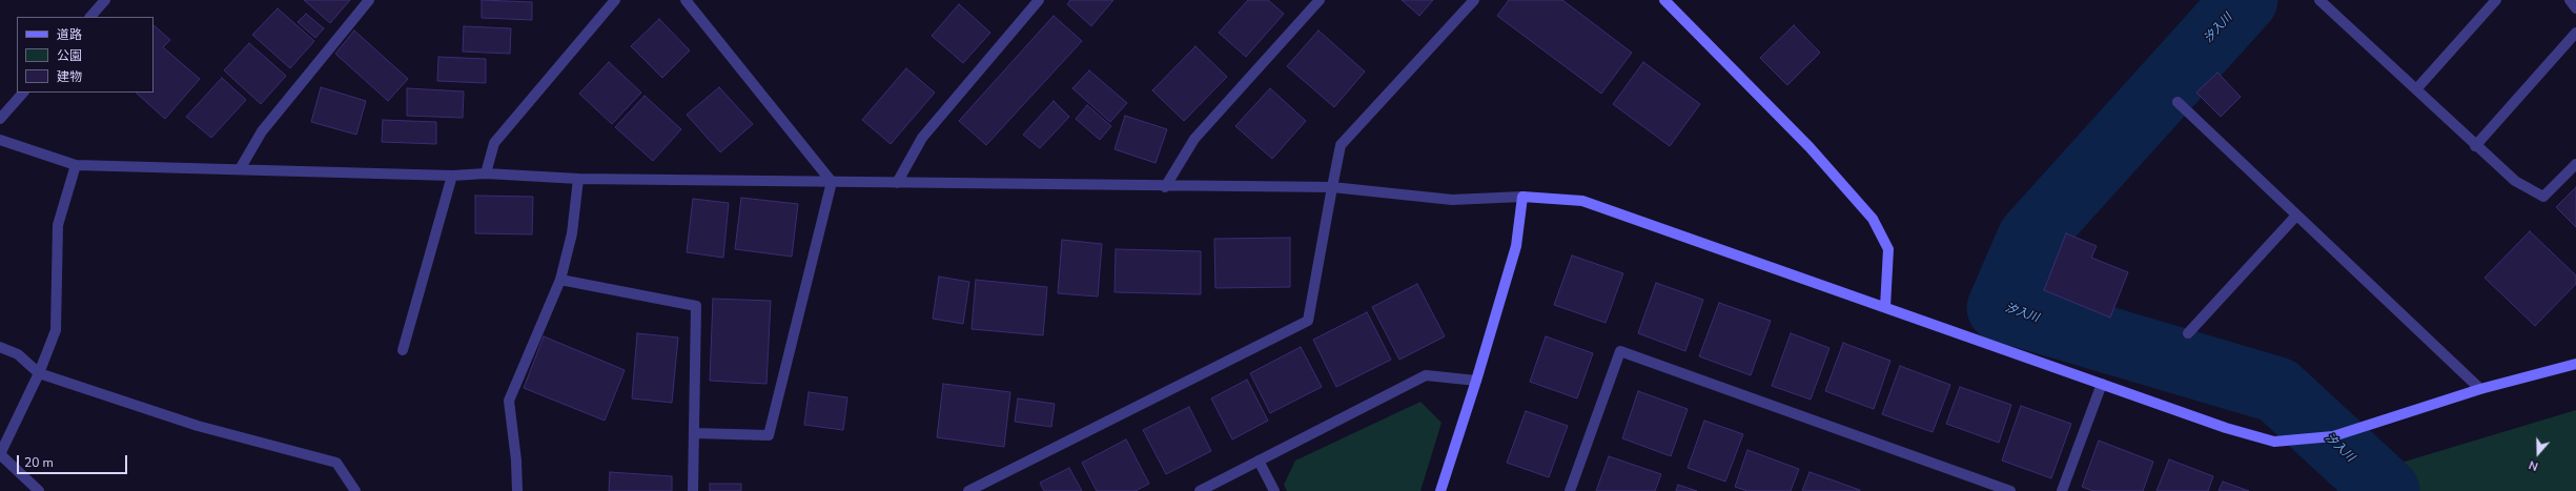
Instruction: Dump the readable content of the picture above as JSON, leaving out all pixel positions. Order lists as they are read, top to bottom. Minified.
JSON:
{"water":["汐入川"],"legend":["道路","公園","建物"],"scale_bar":"20 m","north":"bottom"}
